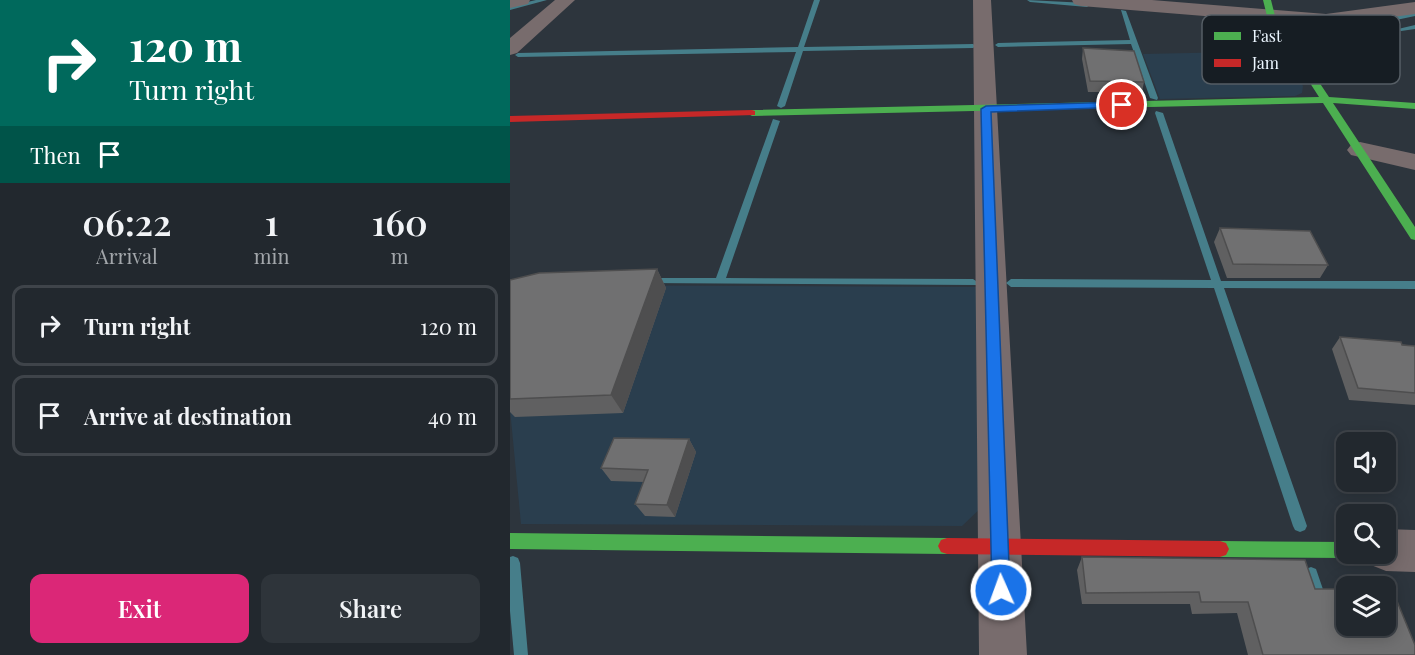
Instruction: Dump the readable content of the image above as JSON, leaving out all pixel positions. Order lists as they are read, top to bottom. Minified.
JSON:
{"legend":["Fast","Jam"],"page":{"turn":["120 m","Turn right"],"then":"Then","eta":["06:22","Arrival","1","min","160","m"],"list":[{"name":"Turn right","value":"120 m"},{"name":"Arrive at destination","value":"40 m"}],"buttons":["Exit","Share"]}}
